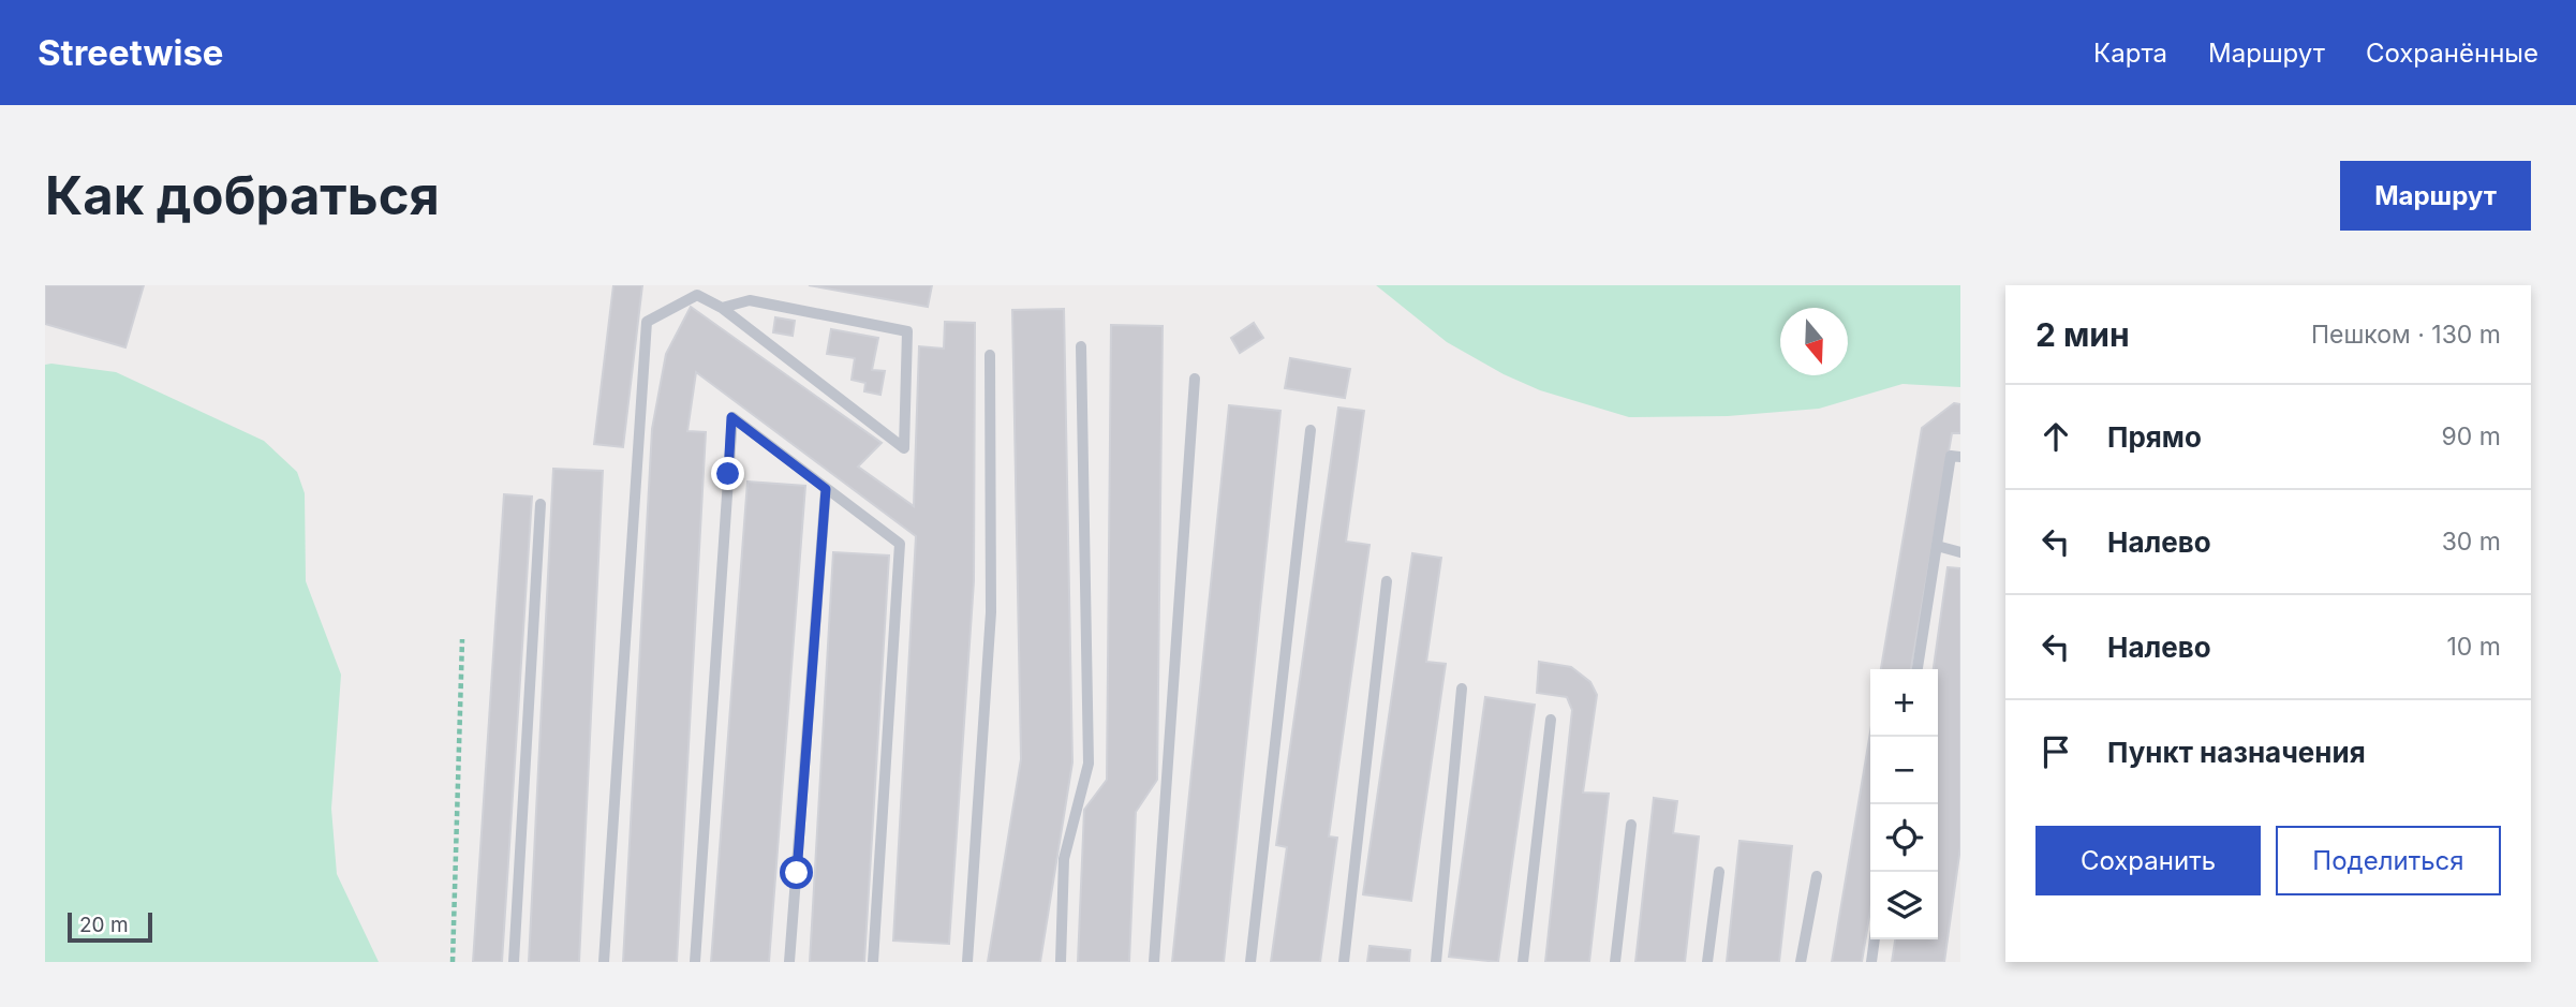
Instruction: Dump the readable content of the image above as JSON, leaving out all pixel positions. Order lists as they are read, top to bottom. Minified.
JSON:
{"scale_bar":"20 m","north":"bottom","page":{"header":"Streetwise","nav":["Карта","Маршрут","Сохранённые"],"buttons":["Маршрут",["Сохранить","Поделиться"]],"title":"Как добраться","heading":["2 мин","Пешком · 130 m"],"list":[["Прямо","90 m"],["Налево","30 m"],["Налево","10 m"],"Пункт назначения"],"map_buttons":["+","−"],"scale":"20 m"}}
